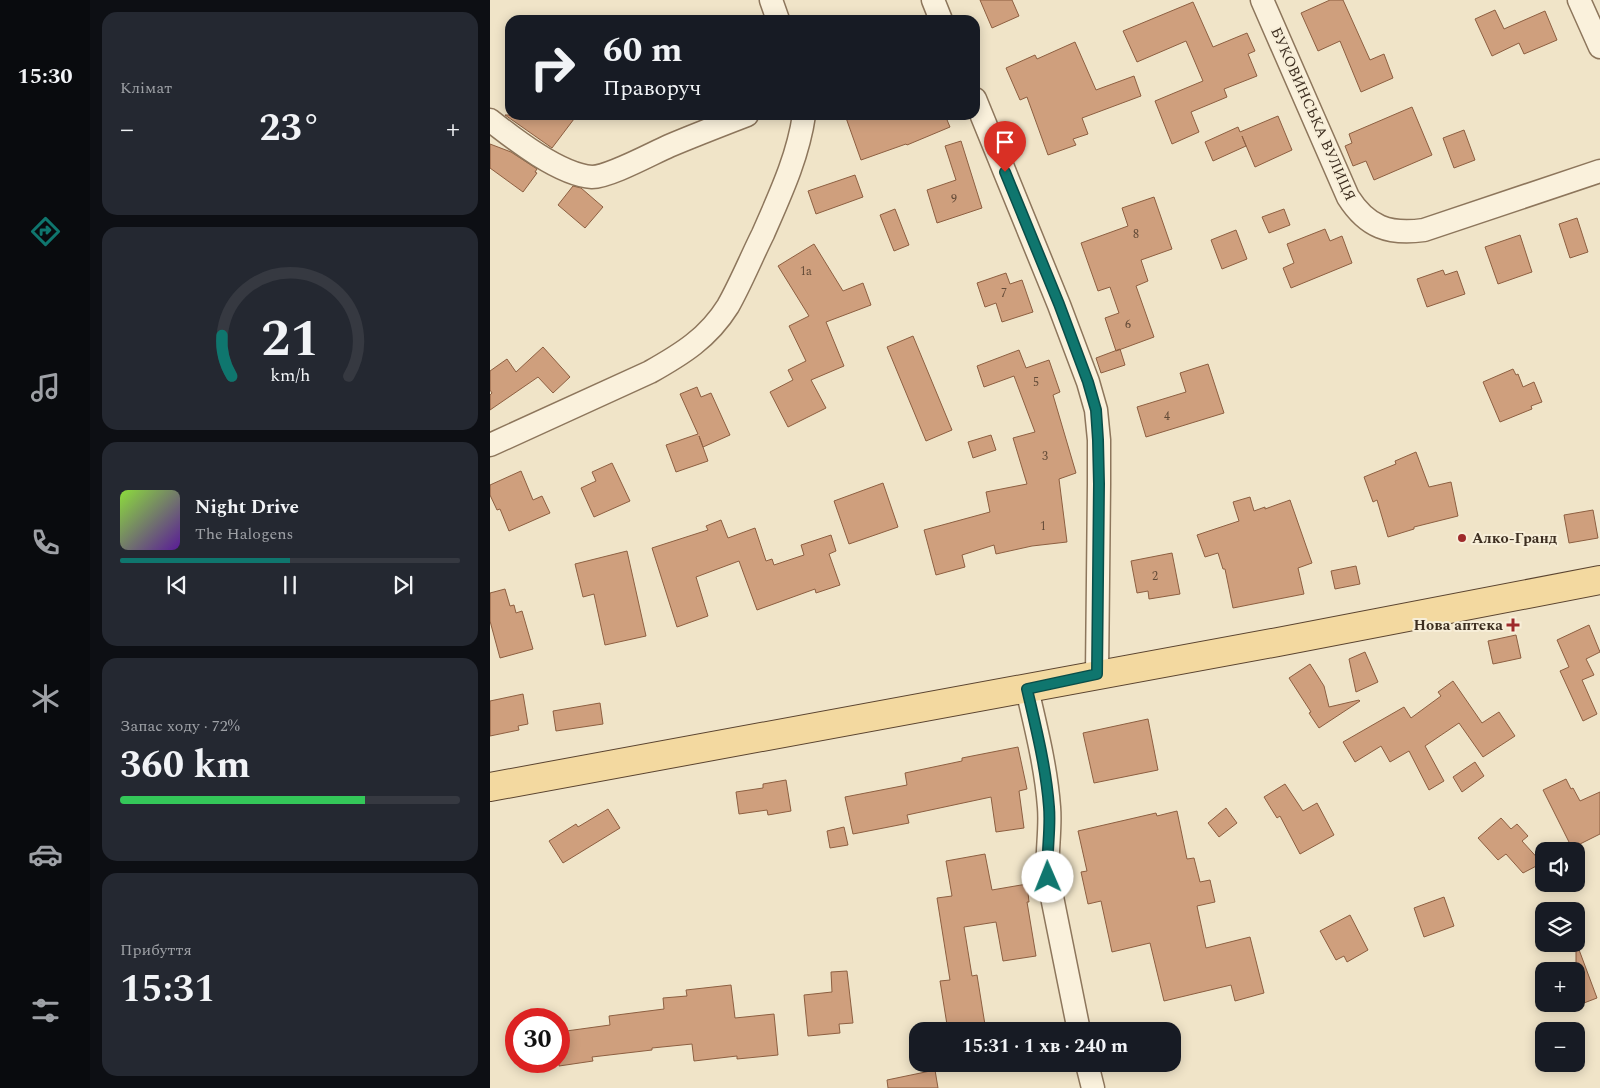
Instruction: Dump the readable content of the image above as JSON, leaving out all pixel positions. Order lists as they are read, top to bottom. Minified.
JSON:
{"streets":{"street":["БУКОВИНСЬКА ВУЛИЦЯ"]},"places":{"other":["Алко-Гранд"],"health":["Нова аптека"]},"house_numbers":["9","8","1а","7","6","5","4","3","1","2"],"page":{"tabs":"15:30","tile":["Клімат",["Запас ходу · 72%","360 km"],["Прибуття","15:31"]],"turn":["60 m","Праворуч"],"heat":["−","23°","+"],"song":["Night Drive","The Halogens"],"map_buttons":["+","−"],"limit":"30","trip":"15:31 · 1 хв · 240 m","gauge":["21","km/h"]}}
